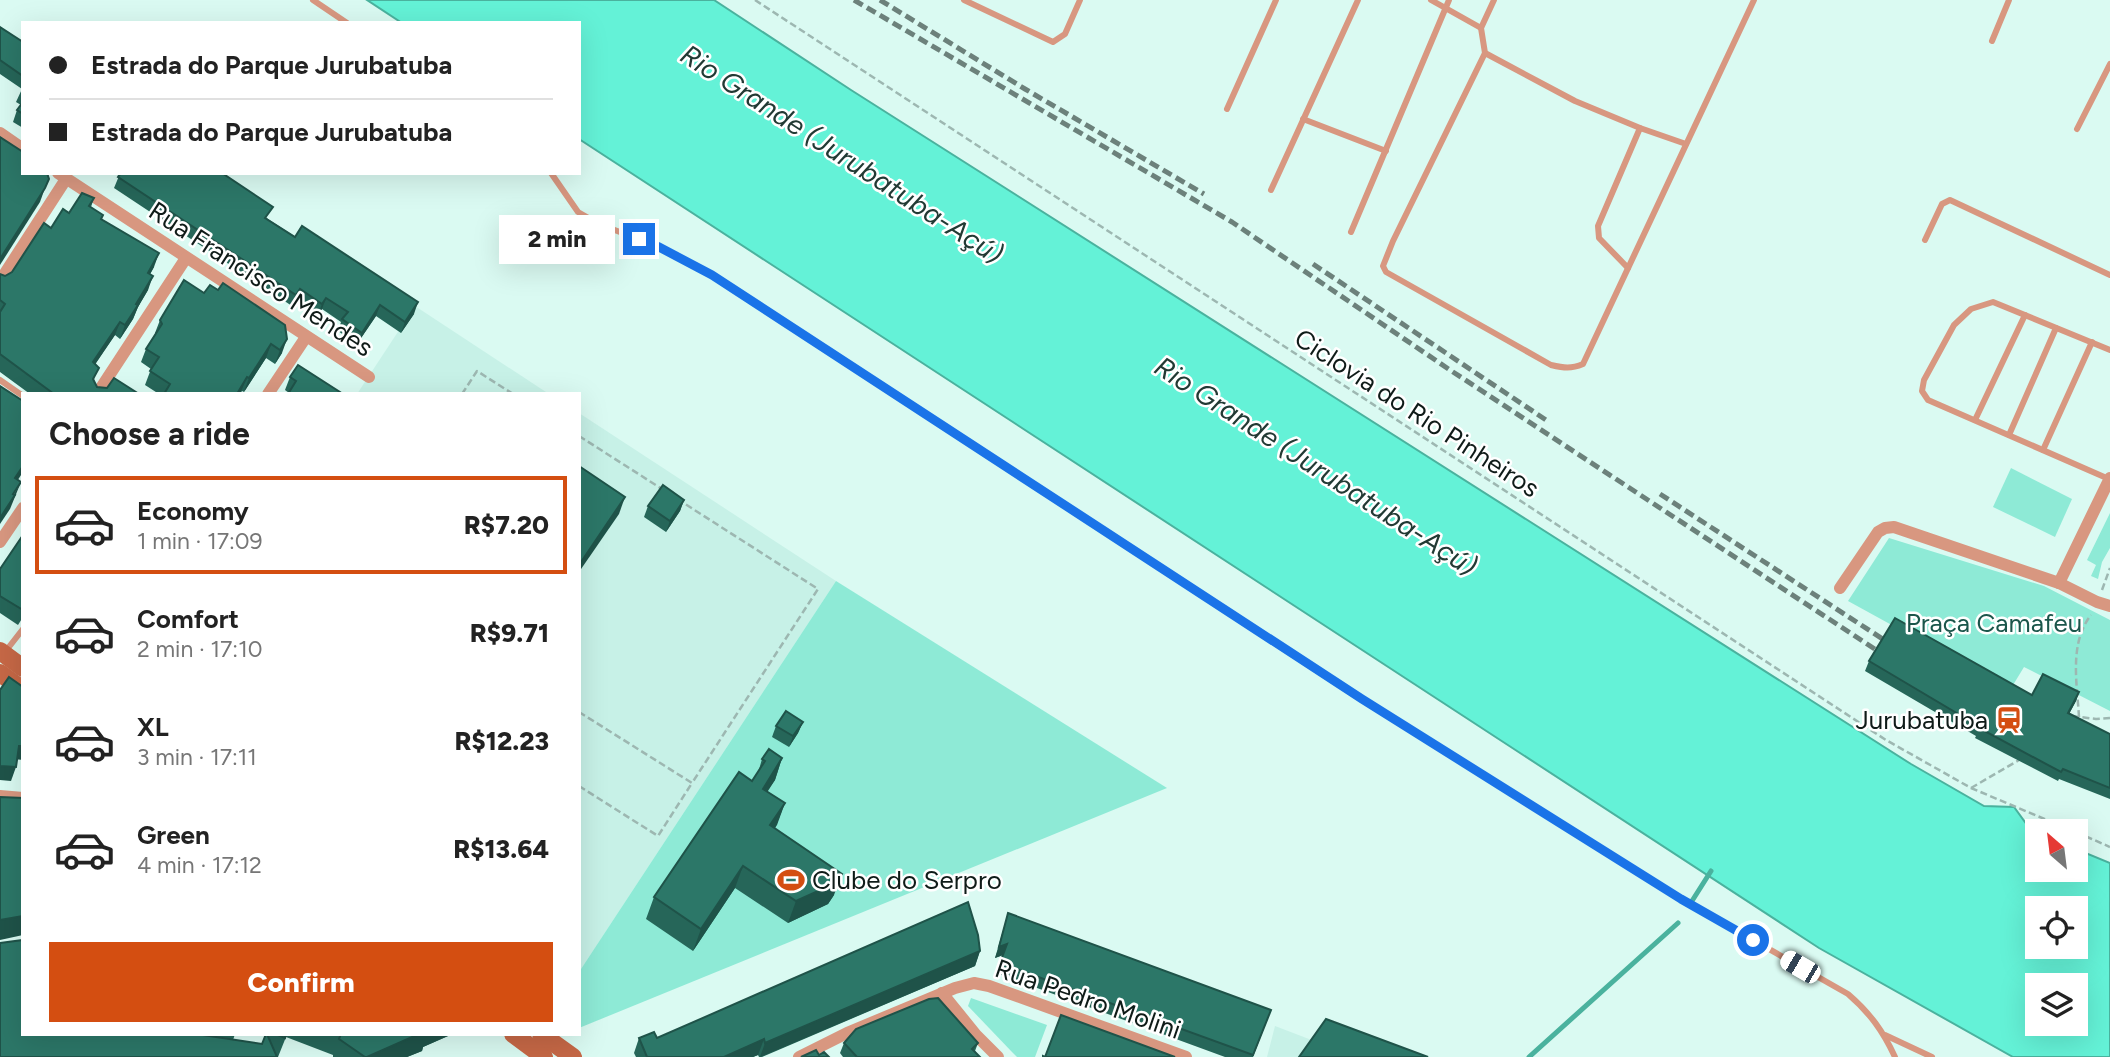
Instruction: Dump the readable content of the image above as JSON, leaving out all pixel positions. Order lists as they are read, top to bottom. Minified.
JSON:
{"streets":{"street":["Rua Francisco Mendes","Rua Pedro Molini"],"path":["Ciclovia do Rio Pinheiros"]},"water":["Rio Grande (Jurubatuba-Açú)"],"parks":["Praça Camafeu"],"places":{"station":["Jurubatuba"],"sports":["Clube do Serpro"]},"north":"top left","page":{"banner":["Estrada do Parque Jurubatuba","Estrada do Parque Jurubatuba"],"bubble":"2 min","heading":"Choose a ride","list":[{"name":"Economy","note":"1 min · 17:09","value":"R$7.20"},{"name":"Comfort","note":"2 min · 17:10","value":"R$9.71"},{"name":"XL","note":"3 min · 17:11","value":"R$12.23"},{"name":"Green","note":"4 min · 17:12","value":"R$13.64"}],"buttons":"Confirm"}}
